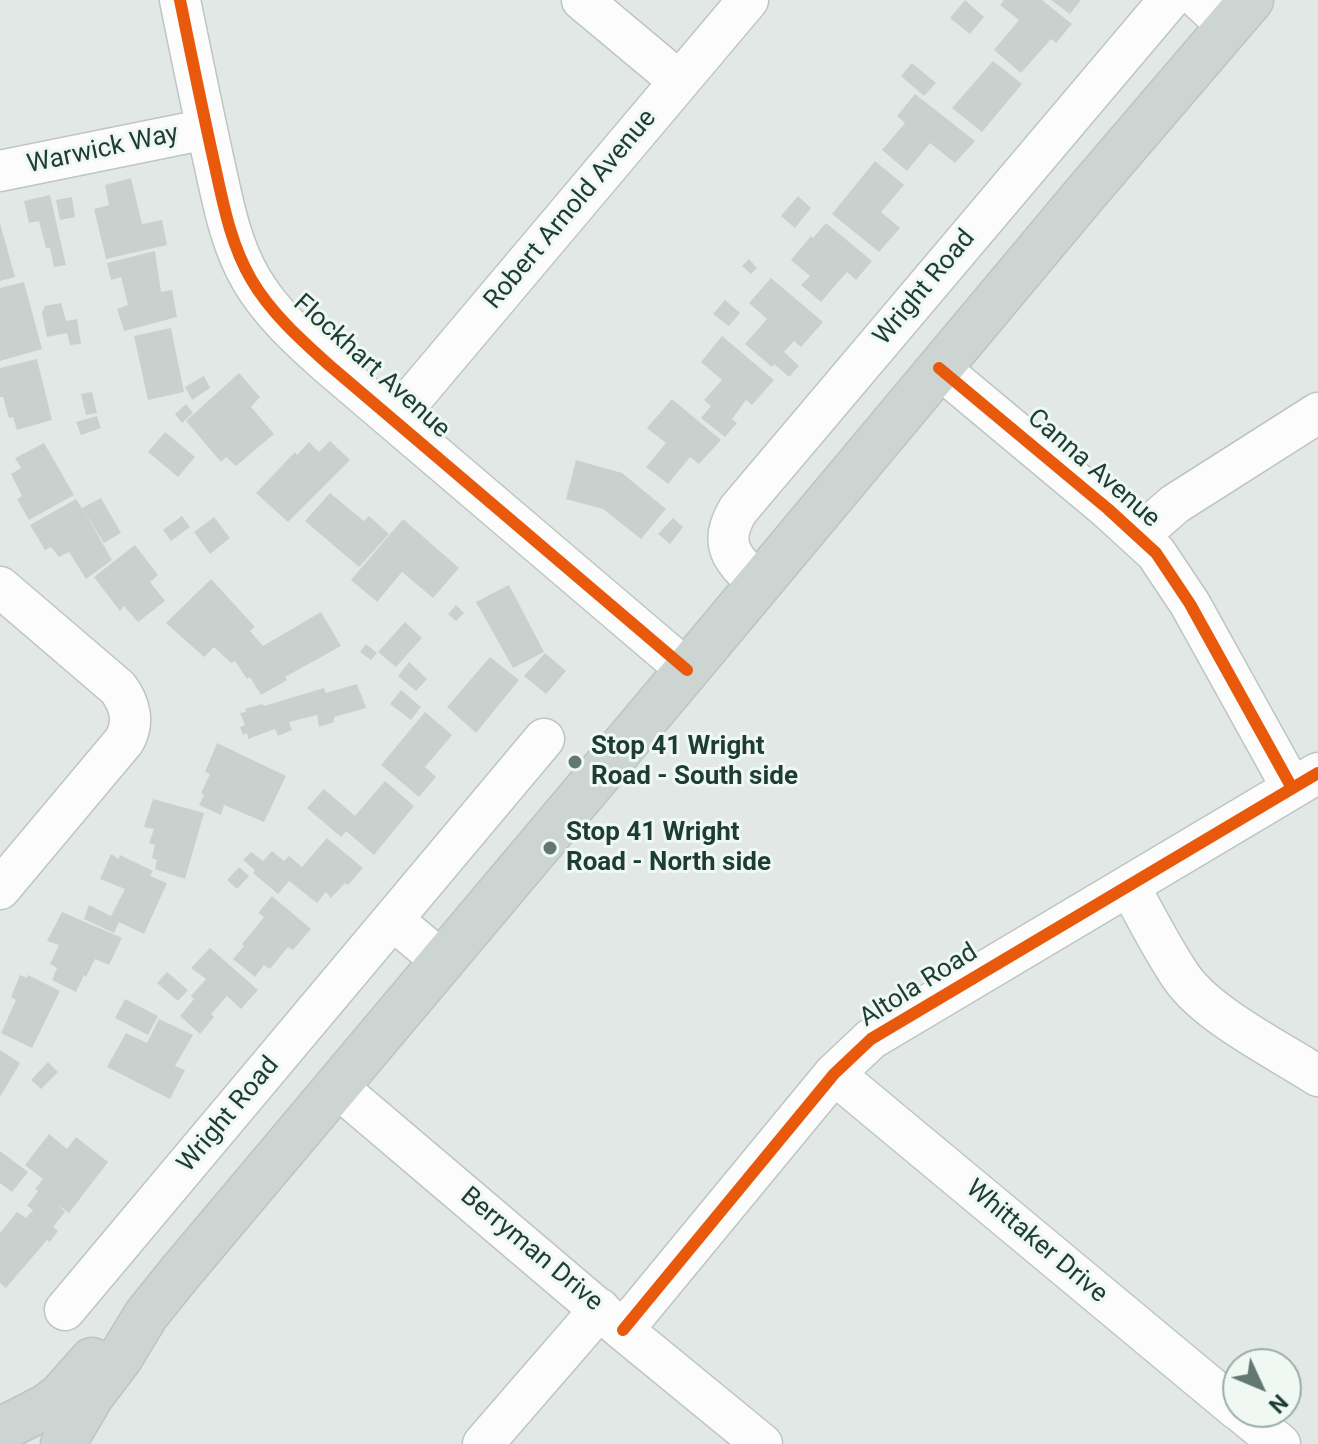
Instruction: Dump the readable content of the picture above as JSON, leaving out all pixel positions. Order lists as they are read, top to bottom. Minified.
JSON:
{"streets":{"street":["Warwick Way","Robert Arnold Avenue","Wright Road","Flockhart Avenue","Canna Avenue","Altola Road","Whittaker Drive","Berryman Drive"]},"crossings":[["Warwick Way","Flockhart Avenue"],["Robert Arnold Avenue","Flockhart Avenue"],["Canna Avenue","Altola Road"],["Altola Road","Whittaker Drive"],["Altola Road","Berryman Drive"]],"places":["Stop 41 Wright Road - South side","Stop 41 Wright Road - North side"],"north":"bottom right"}
